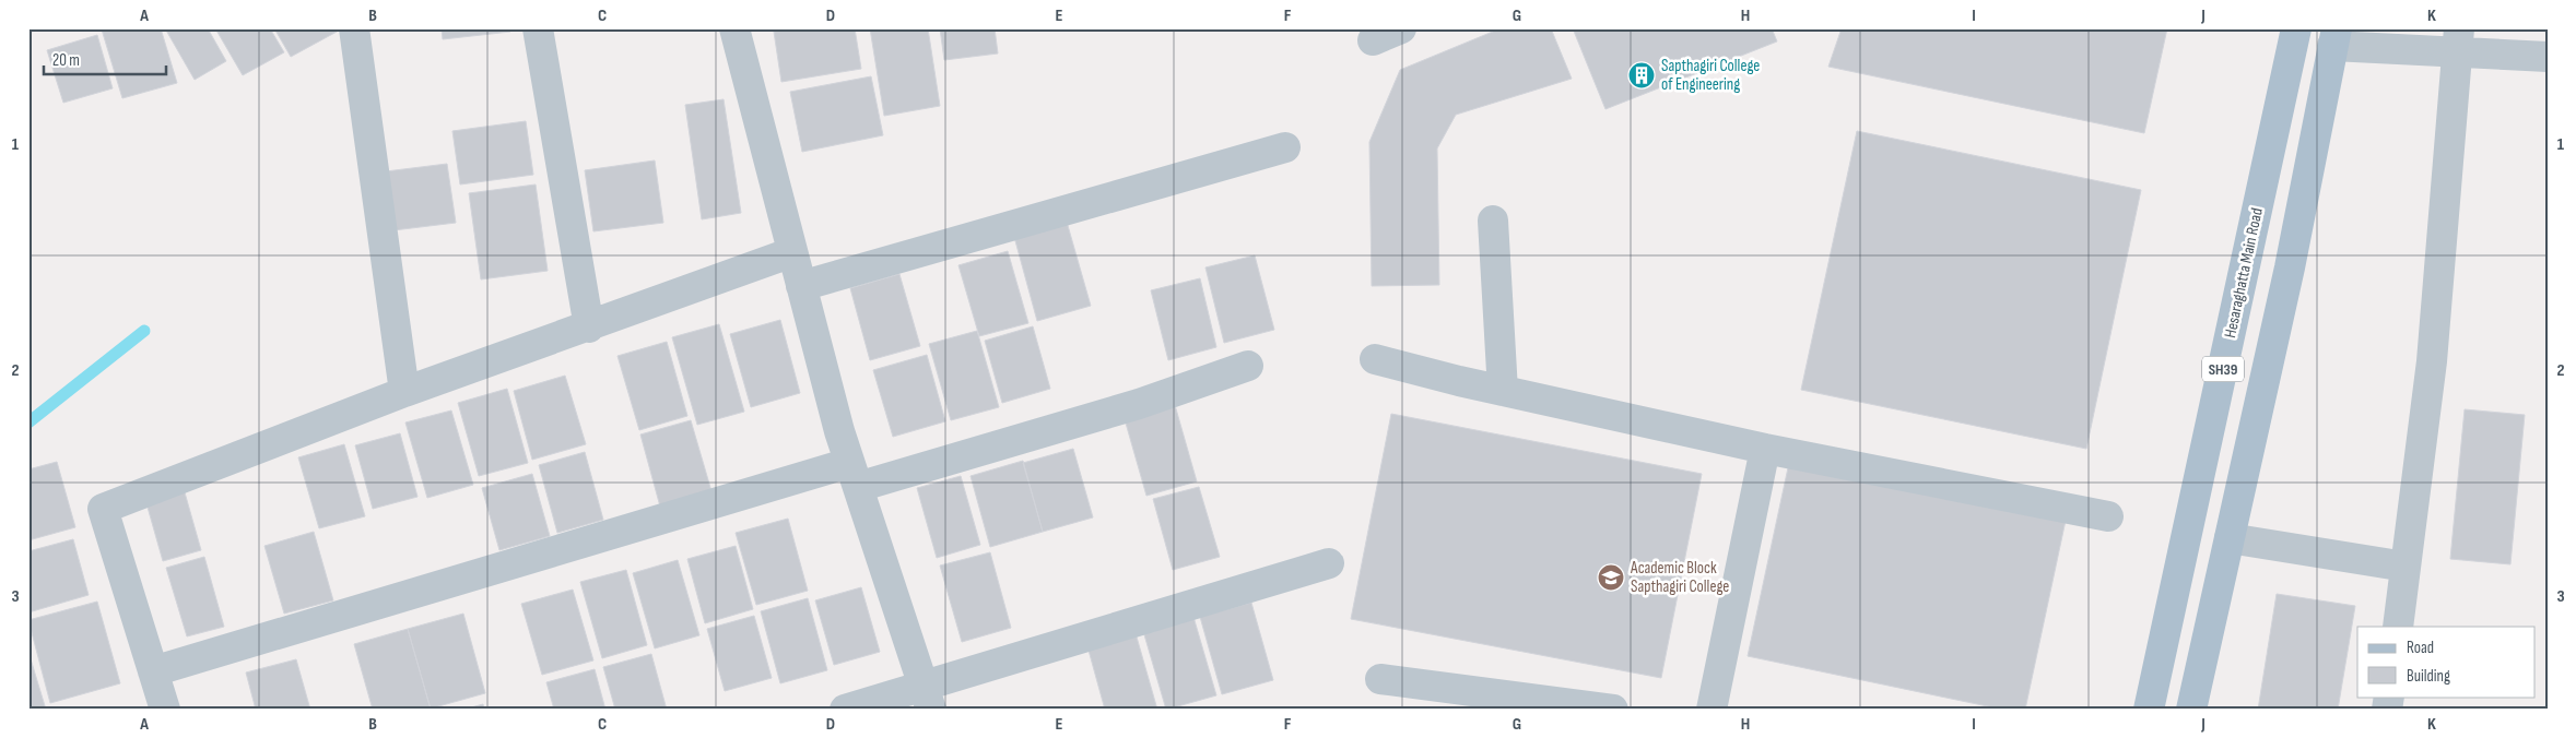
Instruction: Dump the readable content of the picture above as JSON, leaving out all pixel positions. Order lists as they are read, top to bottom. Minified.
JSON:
{"streets":{"main road":["Hesaraghatta Main Road","SH39"]},"places":{"building":["Sapthagiri College of Engineering"],"school or university":["Academic Block Sapthagiri College"]},"legend":["Road","Building"],"scale_bar":"20 m","grid":{"columns":["A","B","C","D","E","F","G","H","I","J","K"],"rows":["1","2","3"]}}
